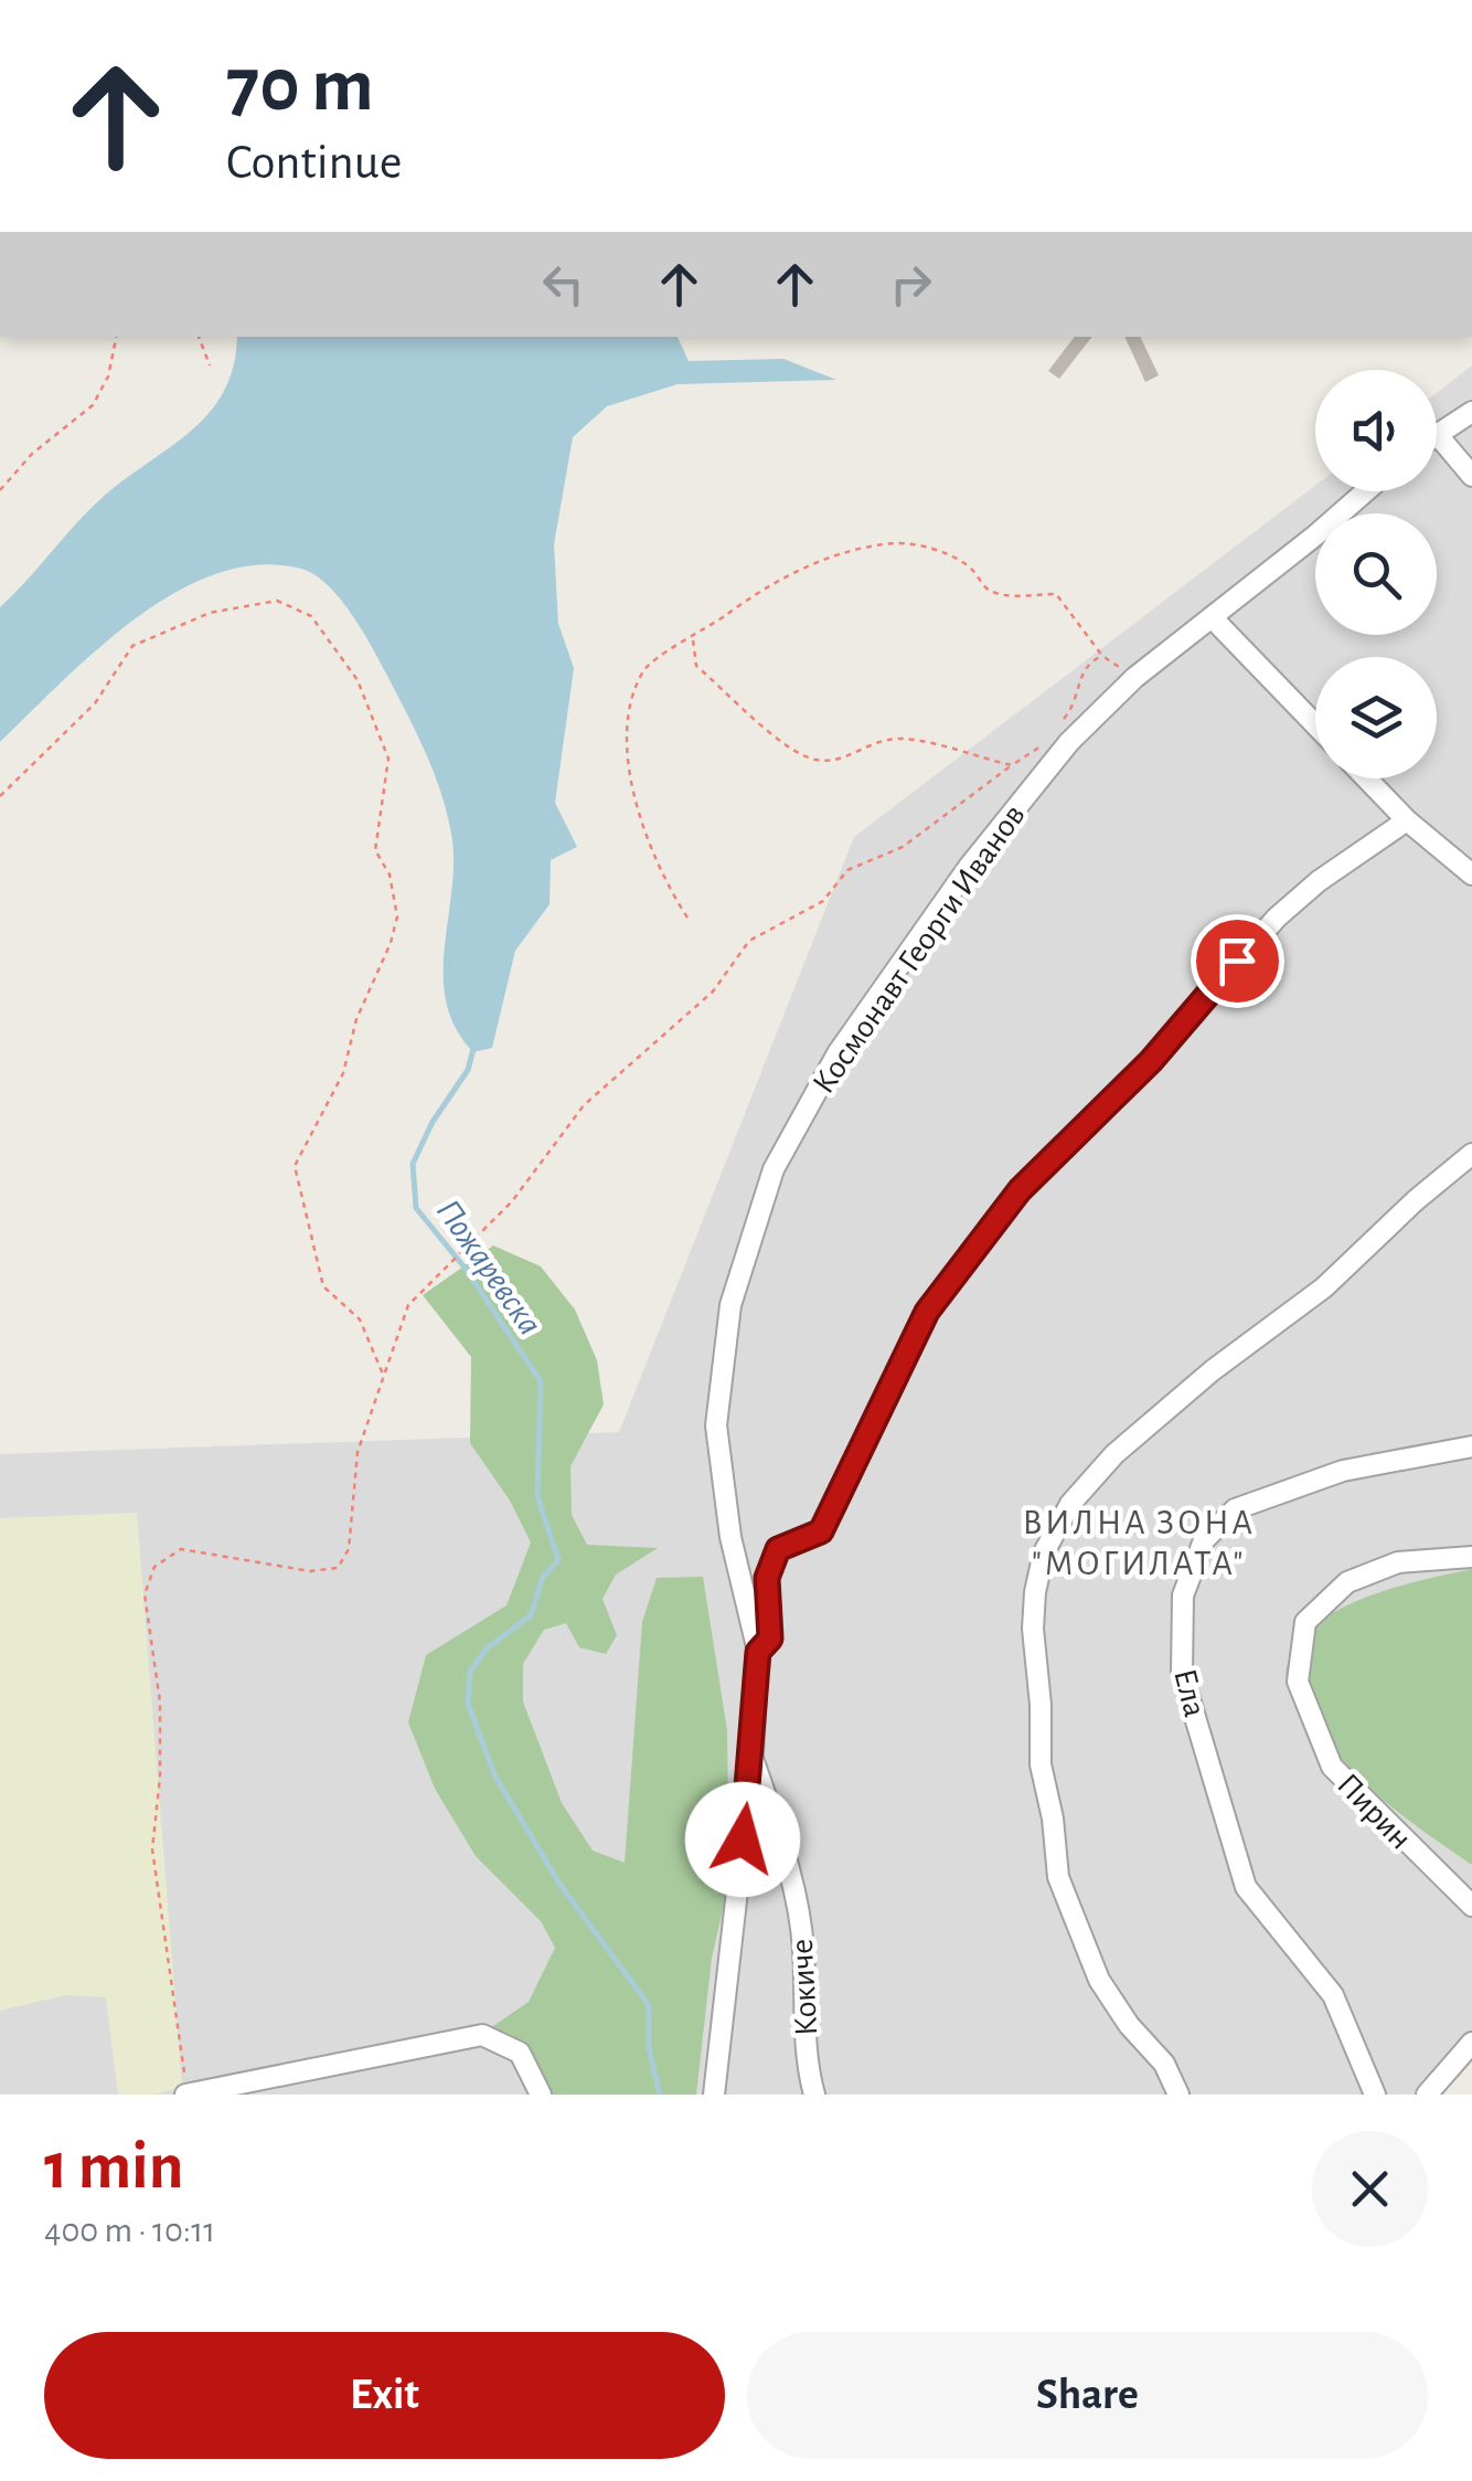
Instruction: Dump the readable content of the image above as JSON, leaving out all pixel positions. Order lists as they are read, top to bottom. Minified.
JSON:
{"streets":{"street":["Космонавт Георги Иванов","Ела","Пирин","Кокиче"]},"crossings":[["Космонавт Георги Иванов","Кокиче"]],"districts":["ВИЛНА ЗОНА \"МОГИЛАТА\""],"water":["Пожаревска"],"page":{"turn":["70 m","Continue"],"heading":["1 min","400 m · 10:11"],"buttons":["Exit","Share"]}}
